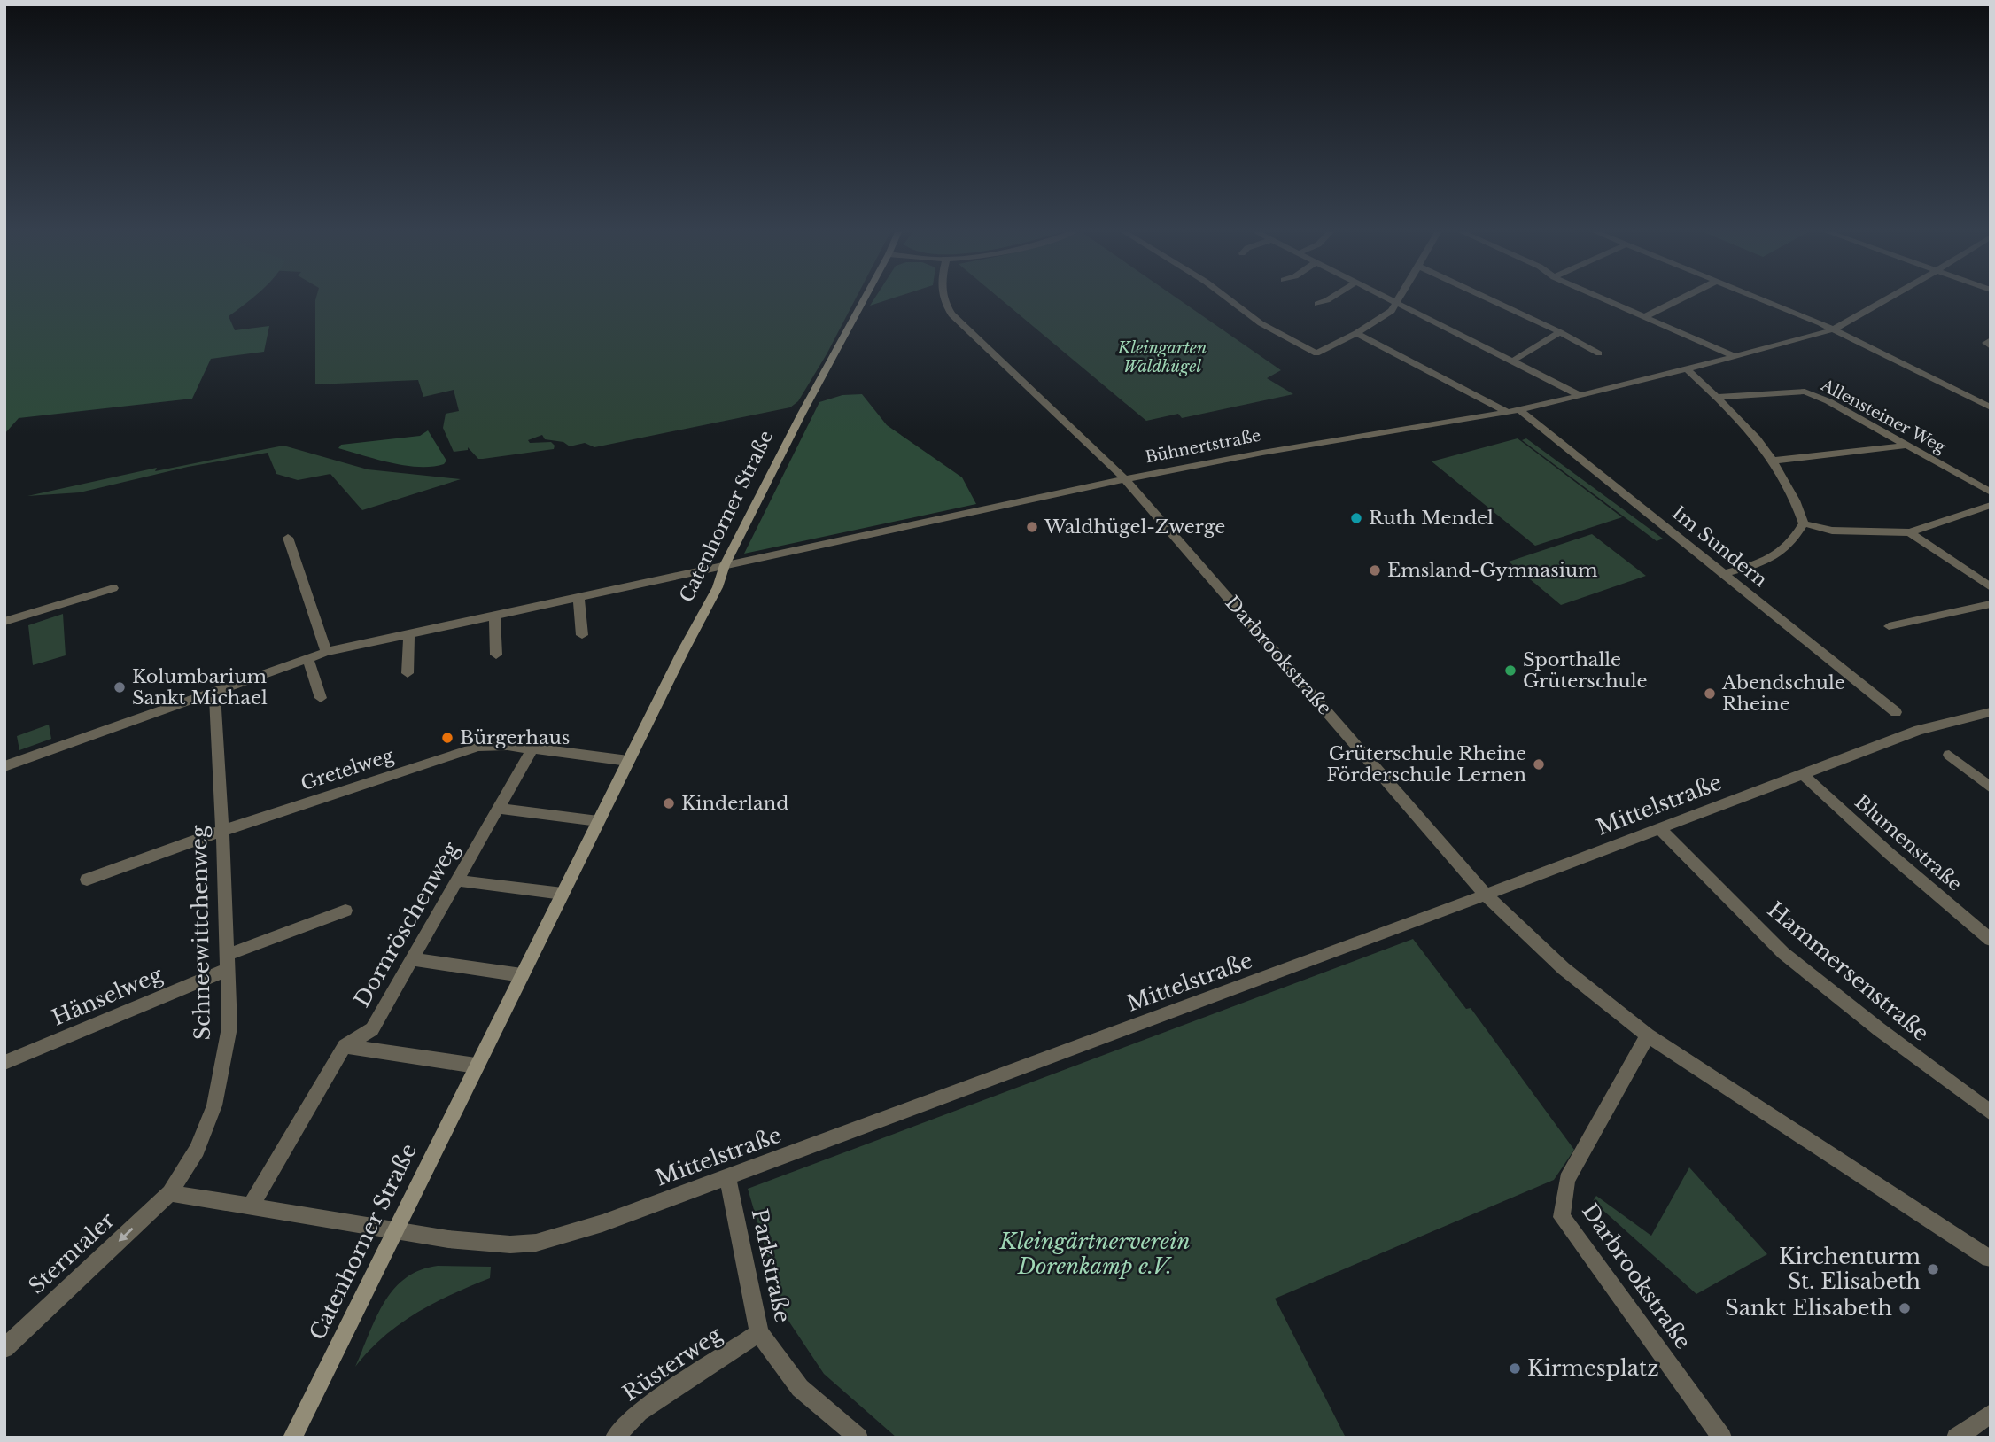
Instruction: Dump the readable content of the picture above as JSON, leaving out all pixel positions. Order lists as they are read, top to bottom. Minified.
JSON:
{"streets":{"street":["Allensteiner Weg","Bühnertstraße","Catenhorner Straße","Im Sundern","Darbrookstraße","Gretelweg","Mittelstraße","Blumenstraße","Dornröschenweg","Schneewittchenweg","Hammersenstraße","Hänselweg","Sterntaler","Parkstraße","Rüsterweg"]},"crossings":[["Bühnertstraße","Catenhorner Straße"],["Bühnertstraße","Im Sundern"],["Bühnertstraße","Darbrookstraße"],["Bühnertstraße","Schneewittchenweg"],["Catenhorner Straße","Gretelweg"],["Catenhorner Straße","Mittelstraße"],["Darbrookstraße","Mittelstraße"],["Gretelweg","Dornröschenweg"],["Gretelweg","Schneewittchenweg"],["Mittelstraße","Blumenstraße"],["Mittelstraße","Hammersenstraße"],["Mittelstraße","Parkstraße"],["Schneewittchenweg","Hänselweg"],["Schneewittchenweg","Sterntaler"],["Parkstraße","Rüsterweg"]],"one_way":["Sterntaler"],"parks":["Kleingarten Waldhügel","Kleingärtnerverein Dorenkamp e.V."],"places":["Ruth Mendel","Waldhügel-Zwerge","Emsland-Gymnasium","Sporthalle Grüterschule","Kolumbarium Sankt Michael","Abendschule Rheine","Bürgerhaus","Grüterschule Rheine Förderschule Lernen","Kinderland","Kirchenturm St. Elisabeth","Sankt Elisabeth","Kirmesplatz"]}
